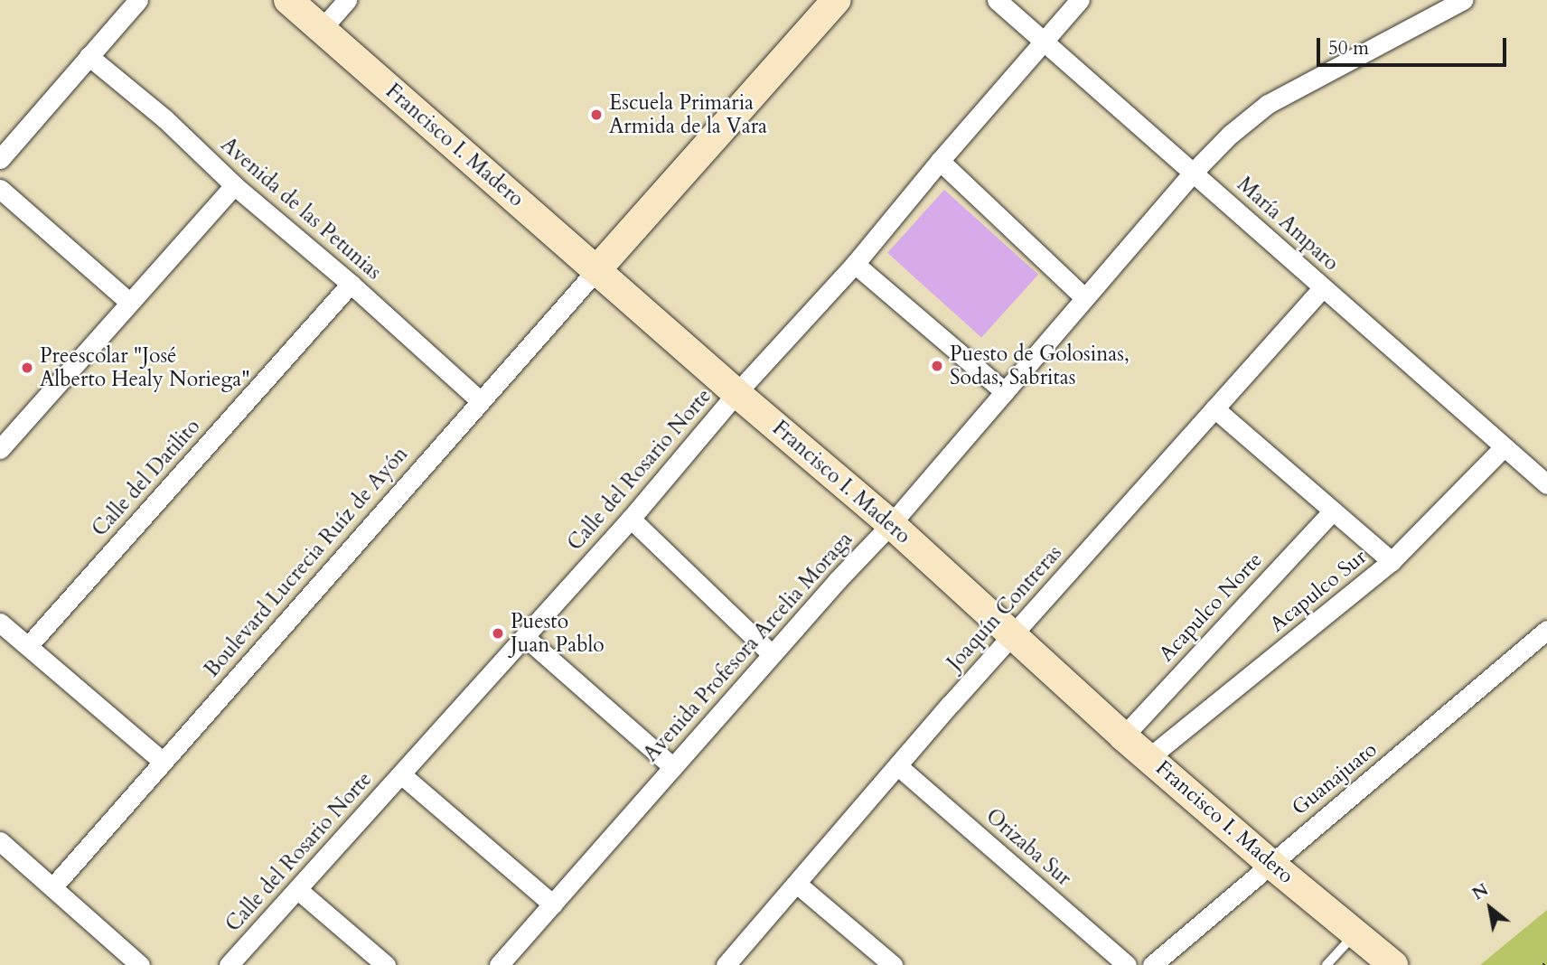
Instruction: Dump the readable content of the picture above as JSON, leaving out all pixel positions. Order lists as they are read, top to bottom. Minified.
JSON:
{"streets":{"street":["Francisco I. Madero","Avenida de las Petunias","María Amparo","Calle del Rosario Norte","Calle del Datilito","Boulevard Lucrecia Ruíz de Ayón","Acapulco Sur","Acapulco Norte","Joaquín Contreras","Avenida Profesora Arcelia Moraga","Guanajuato","Orizaba Sur"]},"crossings":[["Francisco I. Madero","Calle del Rosario Norte"],["Francisco I. Madero","Boulevard Lucrecia Ruíz de Ayón"],["Francisco I. Madero","Acapulco Sur"],["Francisco I. Madero","Acapulco Norte"],["Francisco I. Madero","Joaquín Contreras"],["Francisco I. Madero","Avenida Profesora Arcelia Moraga"],["Francisco I. Madero","Guanajuato"],["Avenida de las Petunias","Calle del Datilito"],["Avenida de las Petunias","Boulevard Lucrecia Ruíz de Ayón"],["María Amparo","Calle del Rosario Norte"],["María Amparo","Acapulco Sur"],["María Amparo","Joaquín Contreras"],["María Amparo","Avenida Profesora Arcelia Moraga"],["Joaquín Contreras","Orizaba Sur"]],"places":["Escuela Primaria Armida de la Vara","Puesto de Golosinas, Sodas, Sabritas","Preescolar \"José Alberto Healy Noriega\"","Puesto Juan Pablo"],"scale_bar":"50 m","north":"top left"}
